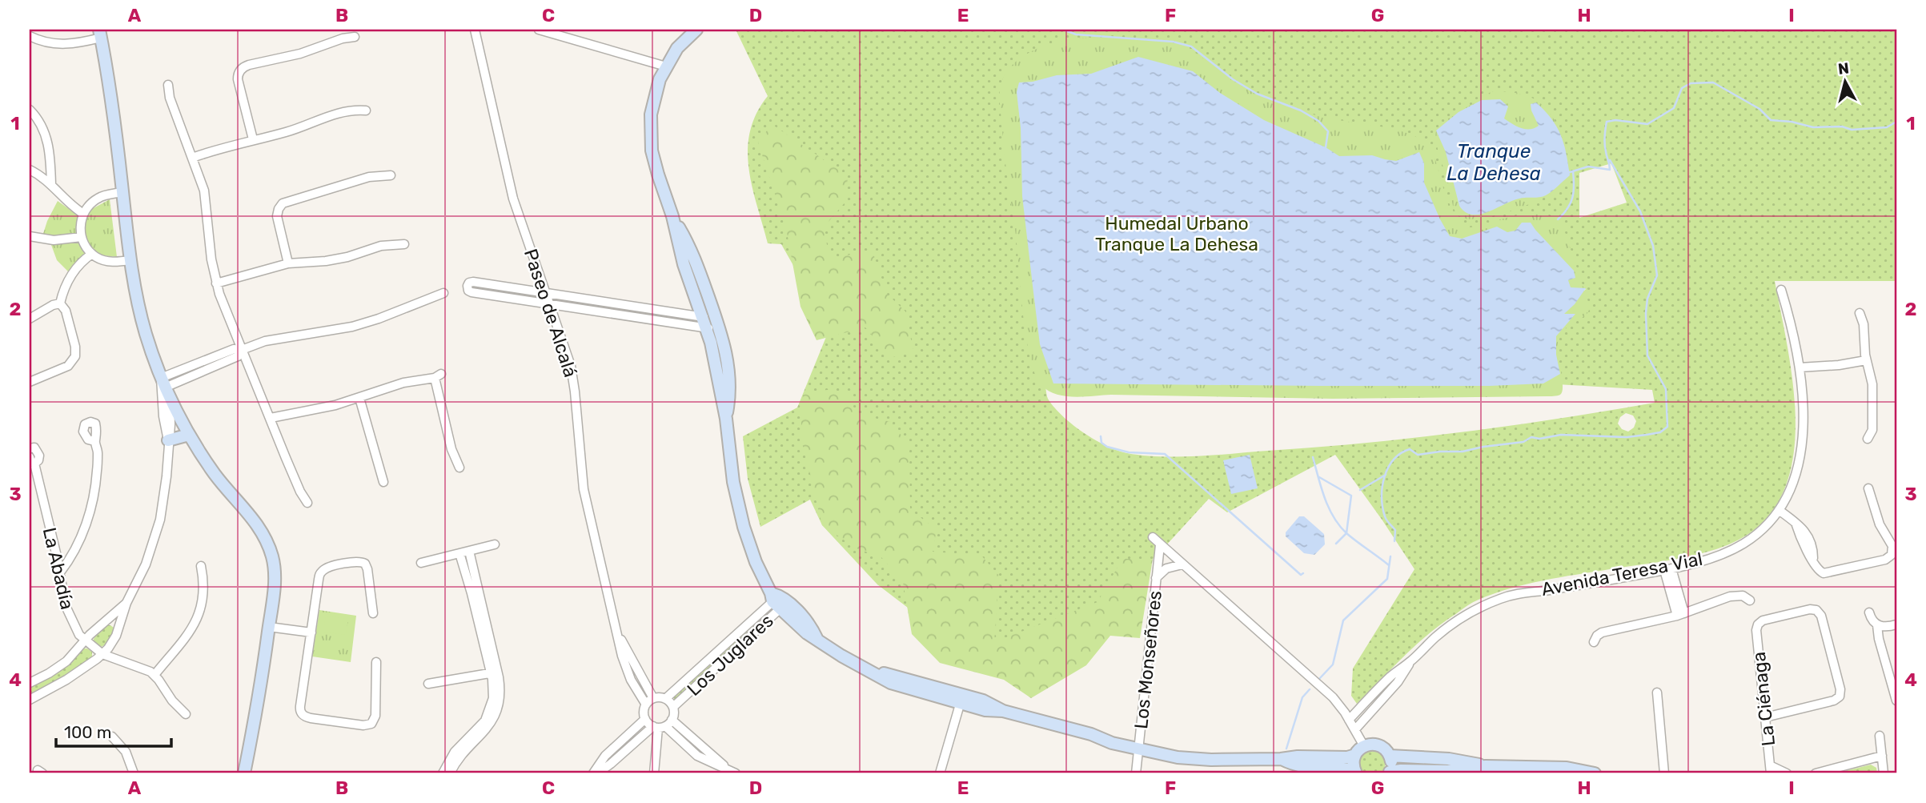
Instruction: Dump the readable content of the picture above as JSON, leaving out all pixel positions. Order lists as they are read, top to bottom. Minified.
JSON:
{"streets":{"street":["Paseo de Alcalá","La Abadía","Avenida Teresa Vial","Los Juglares","Los Monseñores","La Ciénaga"]},"crossings":[["Paseo de Alcalá","Los Juglares"]],"water":["Tranque La Dehesa"],"parks":["Humedal Urbano Tranque La Dehesa"],"scale_bar":"100 m","north":"top","grid":{"columns":["A","B","C","D","E","F","G","H","I"],"rows":["1","2","3","4"]}}
